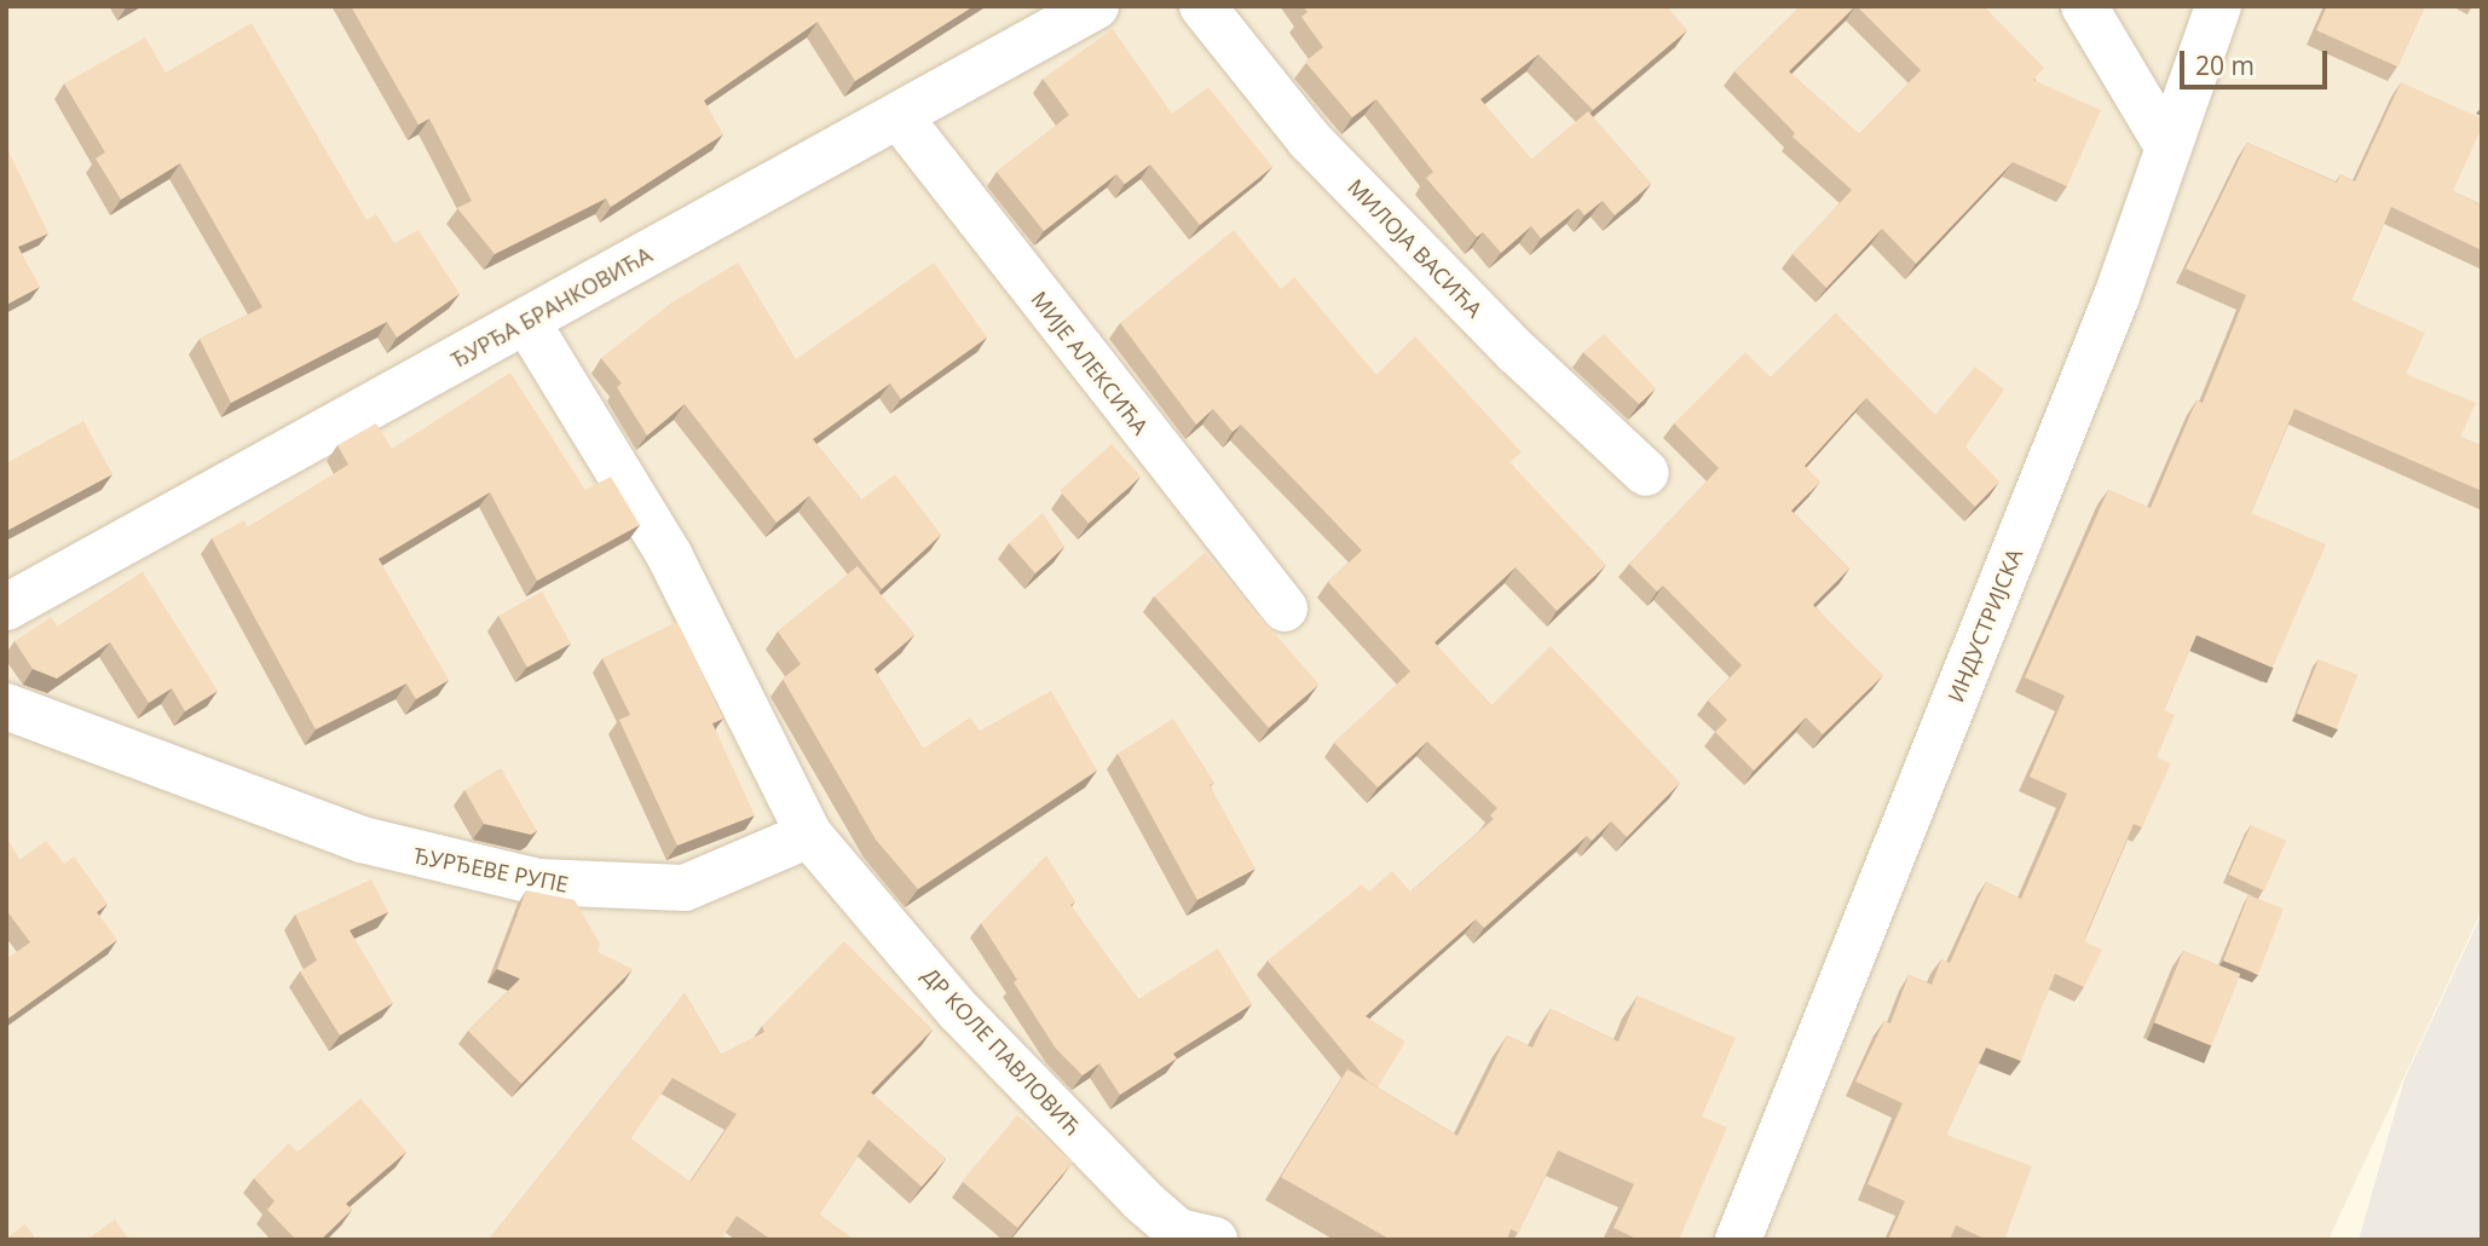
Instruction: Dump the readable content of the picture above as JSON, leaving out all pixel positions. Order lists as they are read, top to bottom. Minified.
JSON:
{"streets":{"street":["МИЛОЈА ВАСИЋА","ЂУРЂА БРАНКОВИЋА","МИЈЕ АЛЕКСИЋА","ИНДУСТРИЈСКА","ЂУРЂЕВЕ РУПЕ","ДР КОЛЕ ПАВЛОВИЋ"]},"crossings":[["ЂУРЂА БРАНКОВИЋА","МИЈЕ АЛЕКСИЋА"],["ЂУРЂЕВЕ РУПЕ","ДР КОЛЕ ПАВЛОВИЋ"]],"scale_bar":"20 m"}
